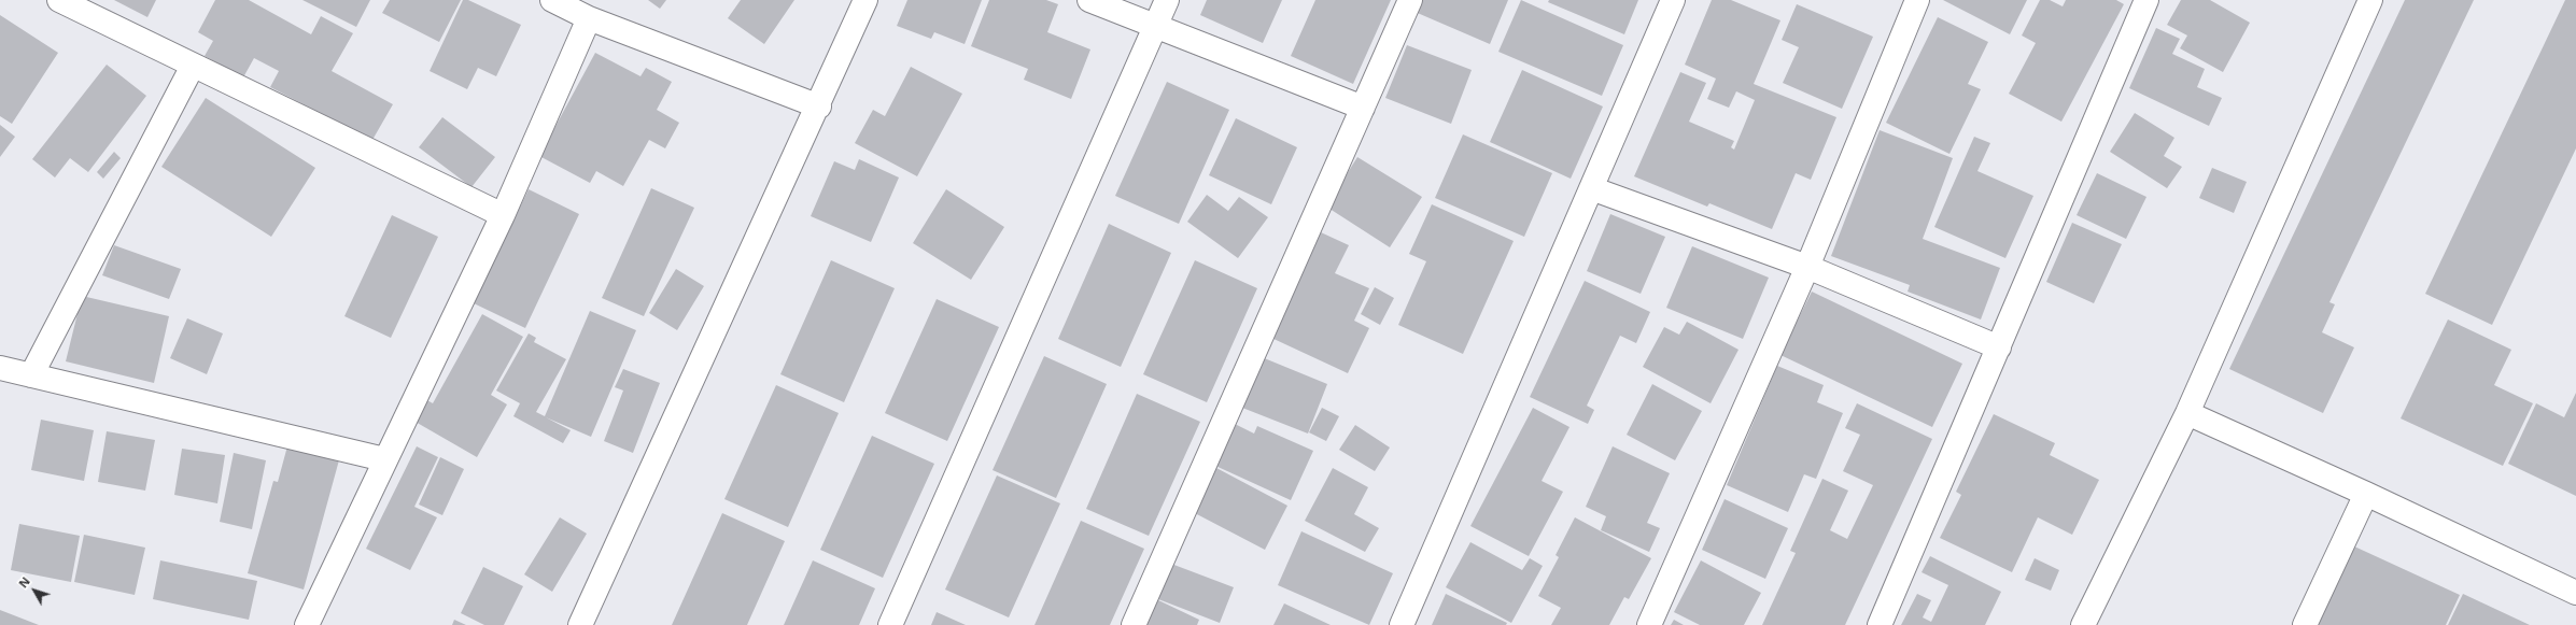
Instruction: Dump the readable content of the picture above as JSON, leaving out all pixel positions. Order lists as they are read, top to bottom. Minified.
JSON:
{"north":"top left"}
